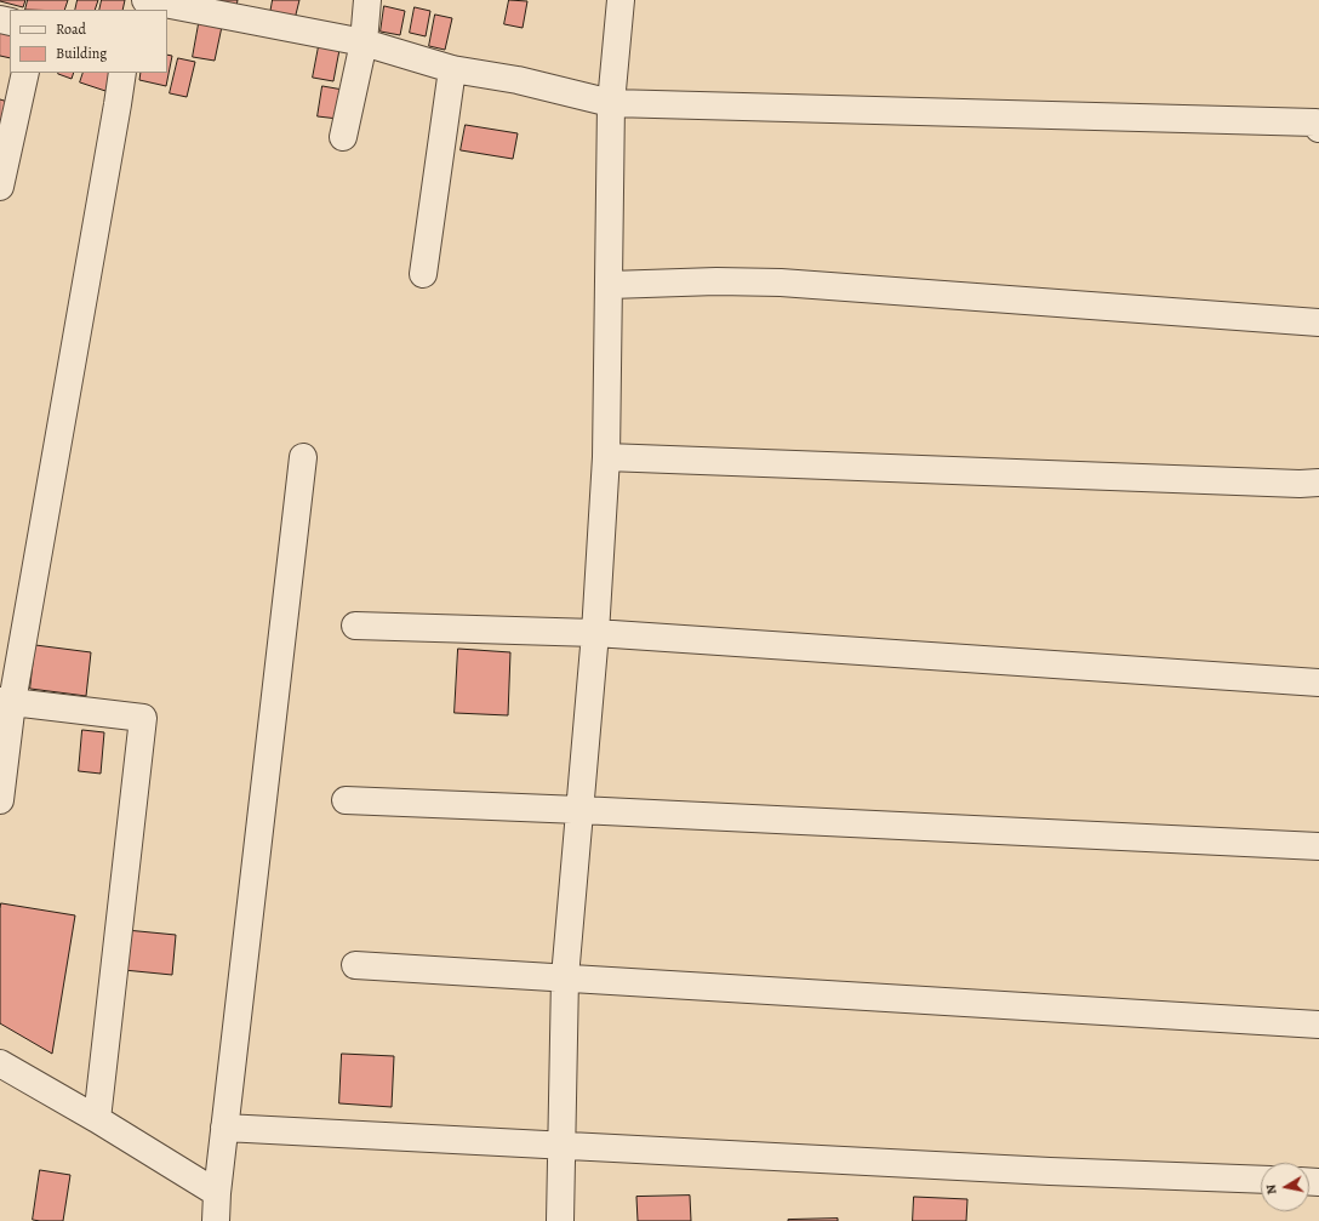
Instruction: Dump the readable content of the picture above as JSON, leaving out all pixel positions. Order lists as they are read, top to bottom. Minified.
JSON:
{"legend":["Road","Building"],"north":"left"}
